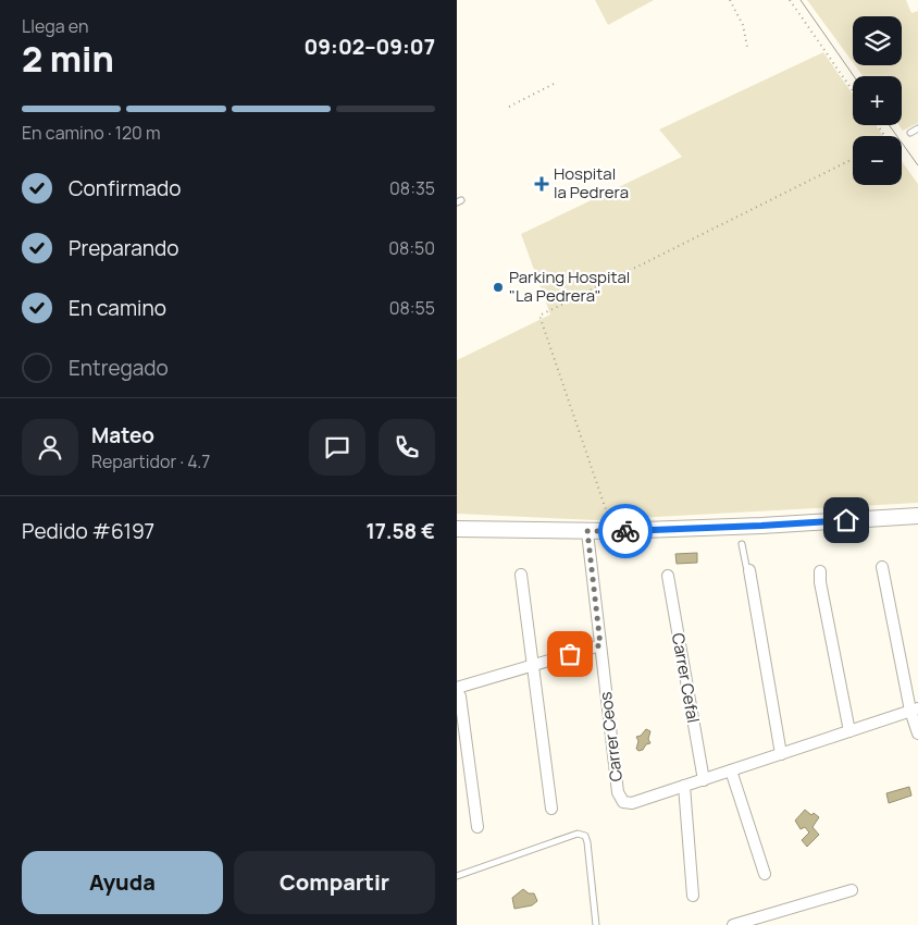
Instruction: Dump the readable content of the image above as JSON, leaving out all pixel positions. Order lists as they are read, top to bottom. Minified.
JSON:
{"streets":{"street":["Carrer Cefal","Carrer Ceos"]},"places":{"health":["Hospital la Pedrera"],"other":["Parking Hospital \"La Pedrera\""]},"page":{"heading":["2 min","Llega en","09:02–09:07"],"panel":["Mateo","Repartidor · 4.7","Pedido #6197","17.58 €"],"map_buttons":["+","−"],"bar":"En camino · 120 m","list":[["Confirmado","08:35"],["Preparando","08:50"],["En camino","08:55"],"Entregado"],"buttons":["Ayuda","Compartir"]}}
